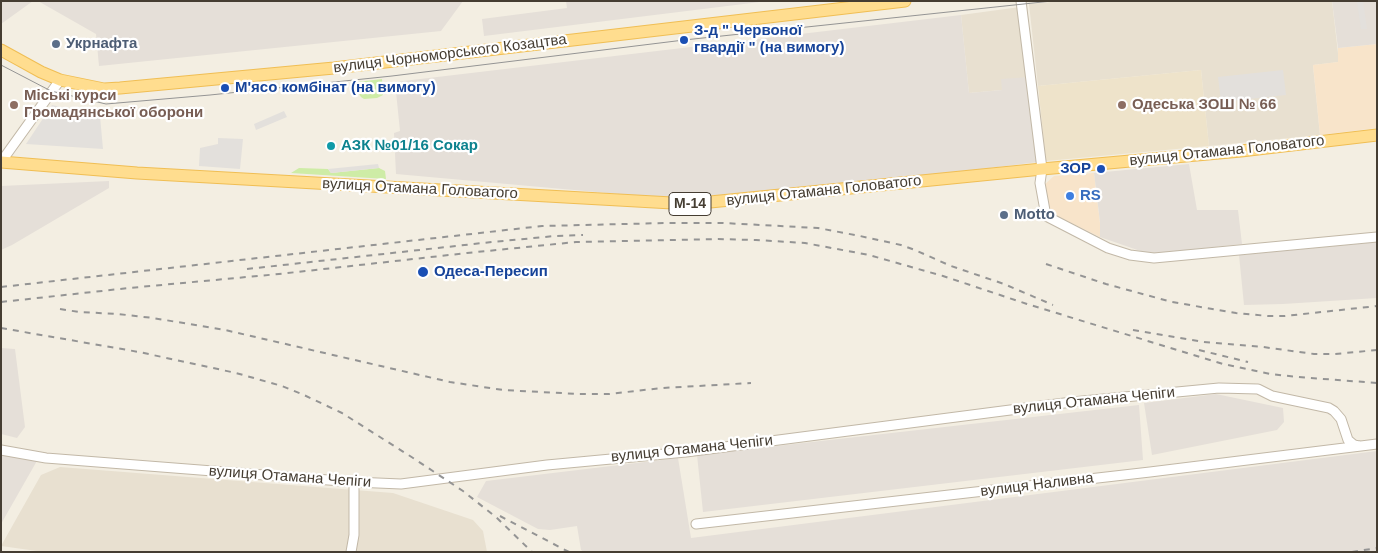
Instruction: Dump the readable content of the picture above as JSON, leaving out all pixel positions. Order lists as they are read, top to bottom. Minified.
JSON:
{"streets":{"main road":["вулиця Чорноморського Козацтва","вулиця Отамана Головатого","М-14"],"street":["вулиця Отамана Чепіги","вулиця Наливна"]},"crossings":[["вулиця Отамана Чепіги","вулиця Наливна"]],"places":["З-д \" Червоної гвардії \" (на вимогу)","Укрнафта","М'ясо комбінат (на вимогу)","Міські курси Громадянської оборони","Одеська ЗОШ № 66","АЗК №01/16 Сокар","ЗОР","RS","Motto","Одеса-Пересип"]}
